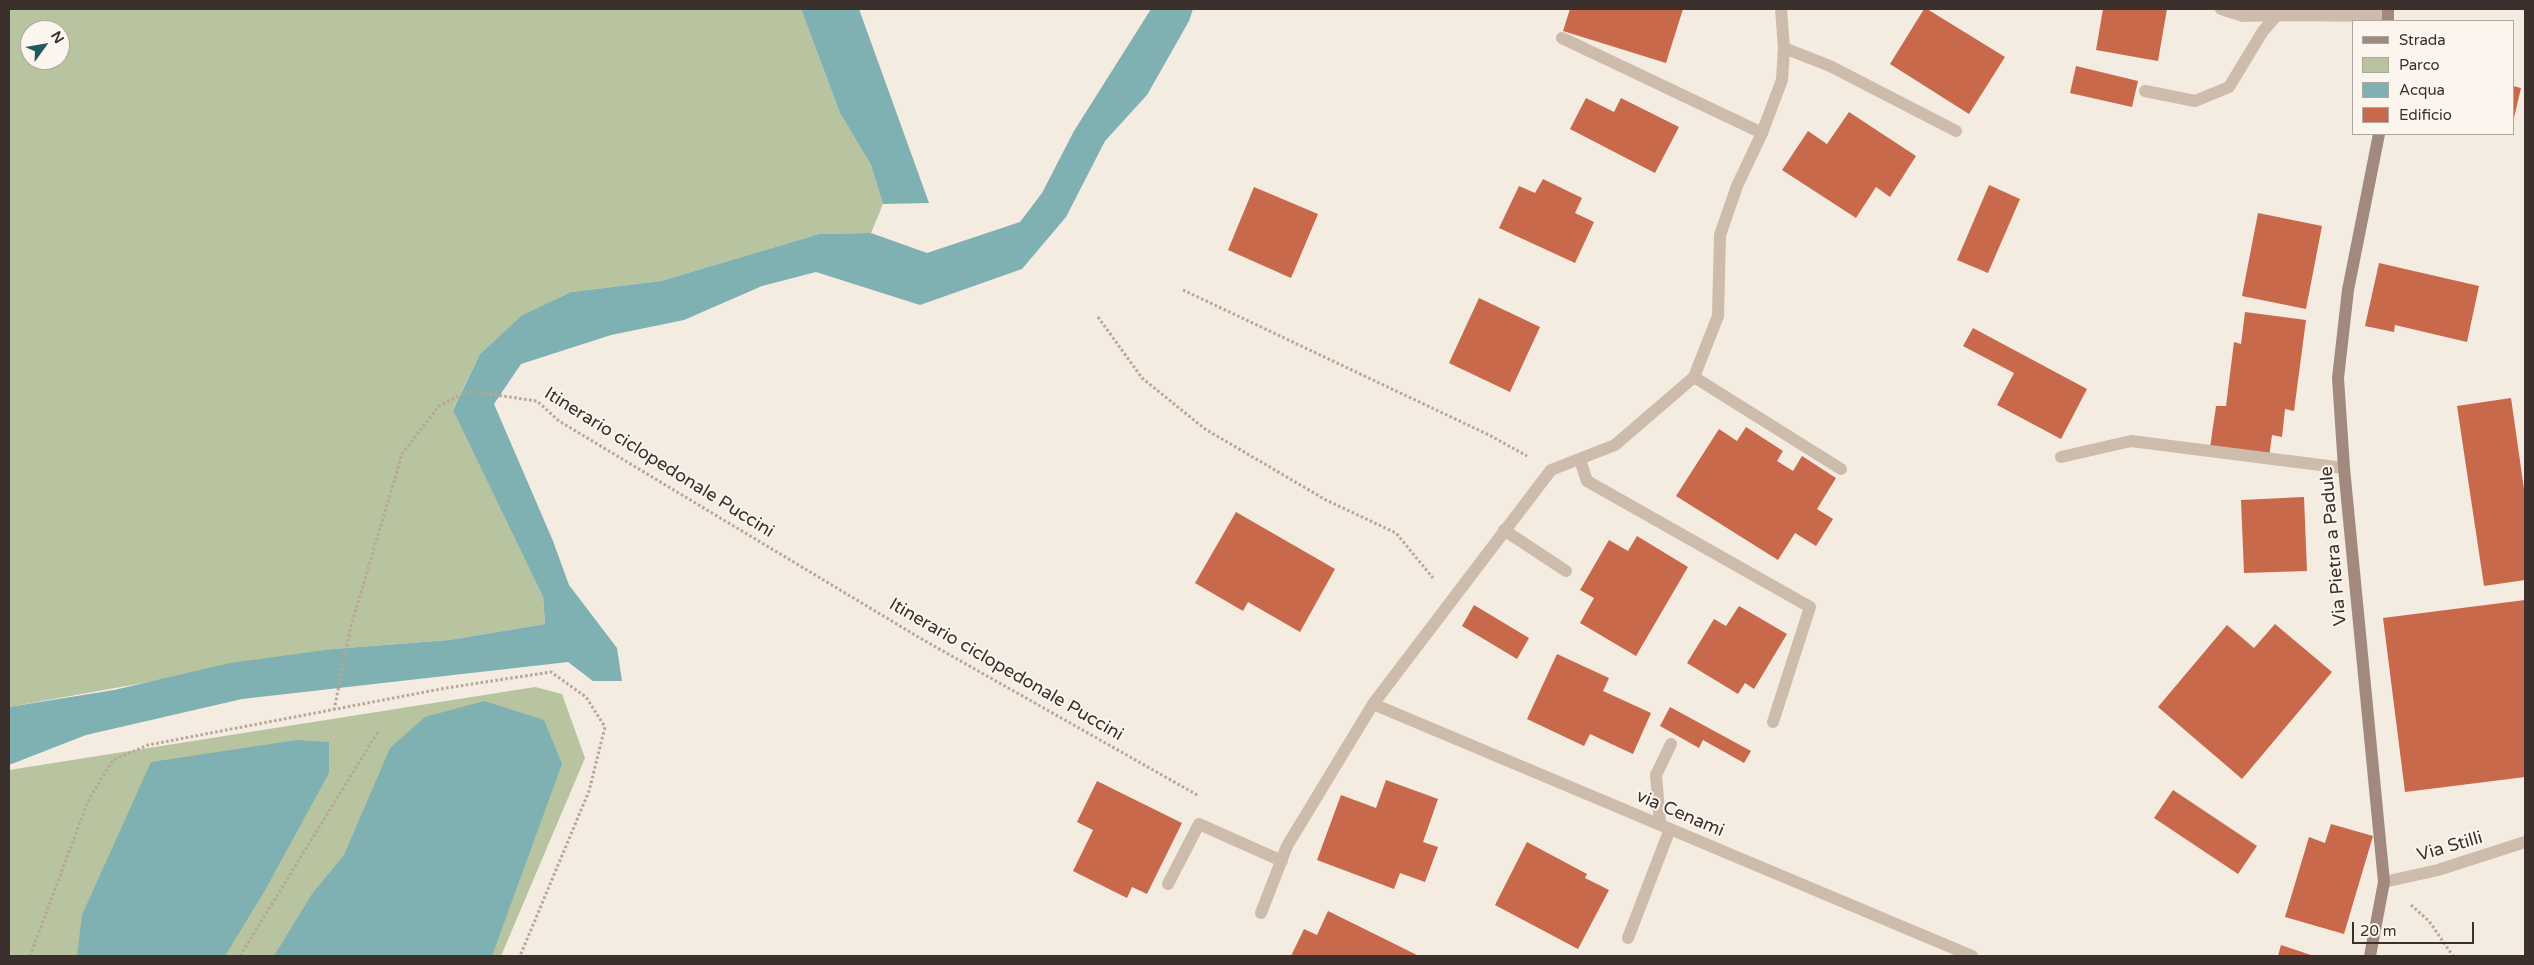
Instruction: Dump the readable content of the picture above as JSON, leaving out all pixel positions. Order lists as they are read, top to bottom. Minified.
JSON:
{"streets":{"street":["Via Pietra a Padule","via Cenami","Via Stilli"],"path":["Itinerario ciclopedonale Puccini"]},"crossings":[["Via Pietra a Padule","Via Stilli"]],"legend":["Strada","Parco","Acqua","Edificio"],"scale_bar":"20 m","north":"top right"}
